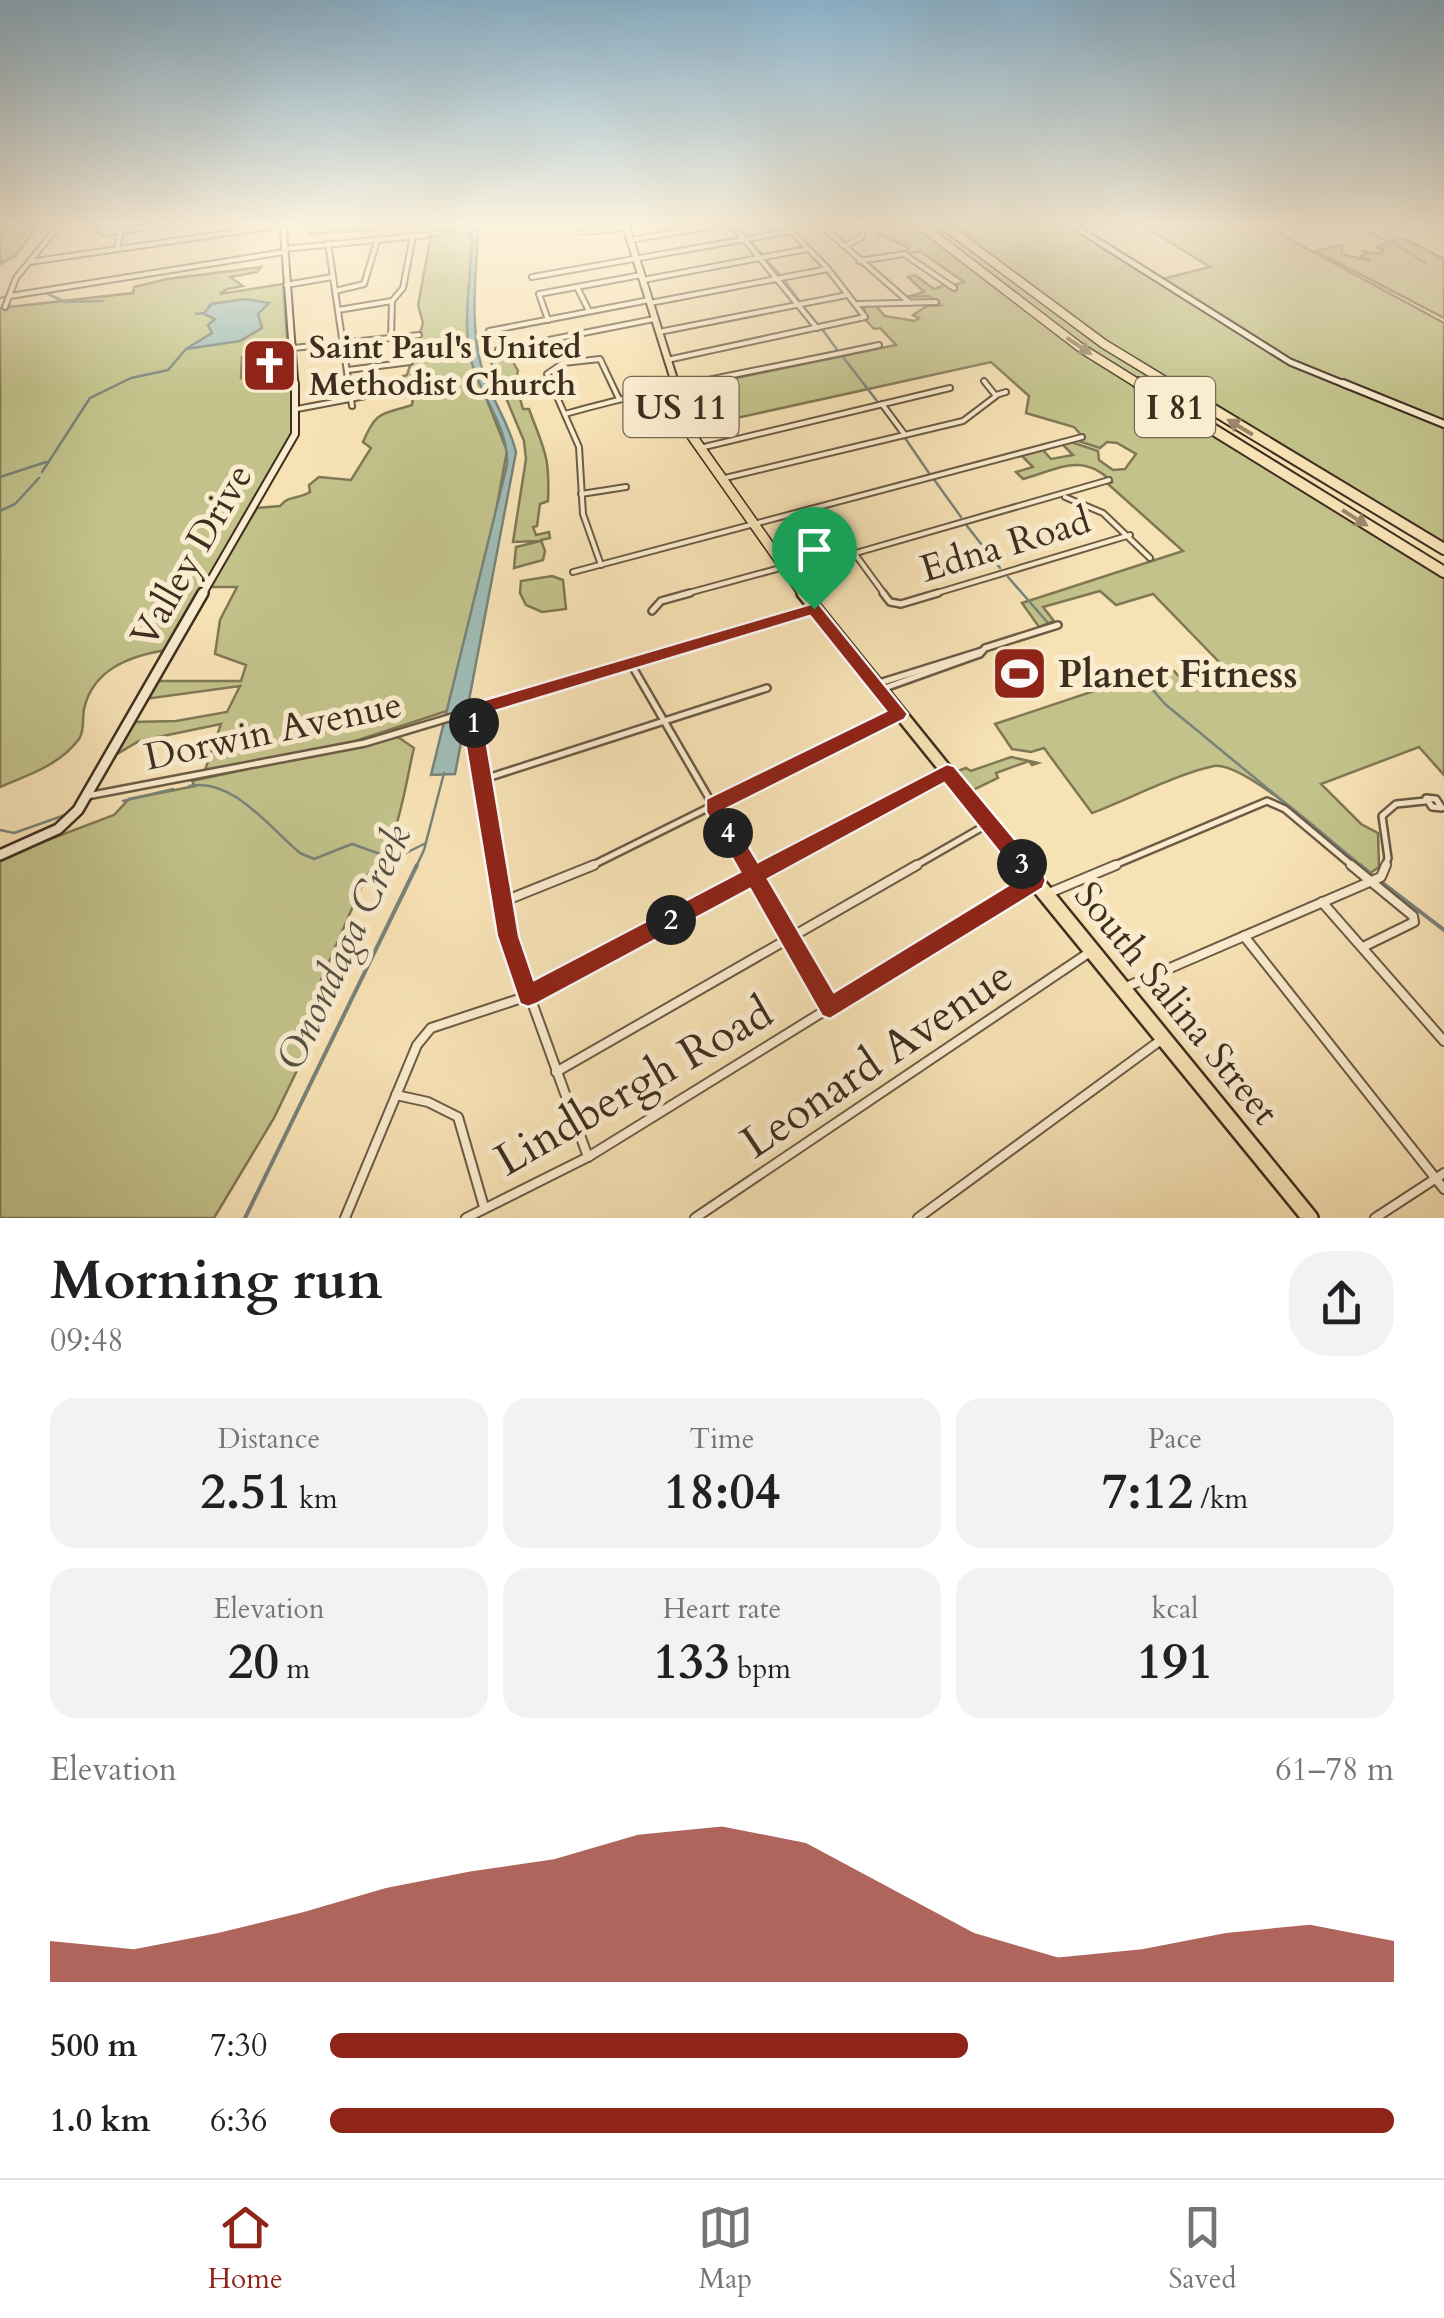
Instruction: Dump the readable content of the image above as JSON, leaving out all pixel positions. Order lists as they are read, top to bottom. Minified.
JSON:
{"streets":{"highway":["I 81"],"main road":["US 11","Valley Drive","South Salina Street"],"street":["Edna Road","Dorwin Avenue","Leonard Avenue","Lindbergh Road"]},"crossings":[["Valley Drive","Dorwin Avenue"],["Dorwin Avenue","South Salina Street"],["South Salina Street","Leonard Avenue"],["South Salina Street","Lindbergh Road"]],"water":["Onondaga Creek"],"places":{"church":["Saint Paul's United Methodist Church"],"sports":["Planet Fitness"]},"page":{"pins":["1","4","3","2"],"heading":["Morning run","09:48"],"stats":[["Distance","2.51 km"],["Time","18:04"],["Pace","7:12 /km"],["Elevation","20 m"],["Heart rate","133 bpm"],["kcal","191"]],"chart":["Elevation","61–78 m"],"list":[{"name":"500 m","note":"7:30"},{"name":"1.0 km","note":"6:36"}],"tabs":["Home","Map","Saved"]}}
